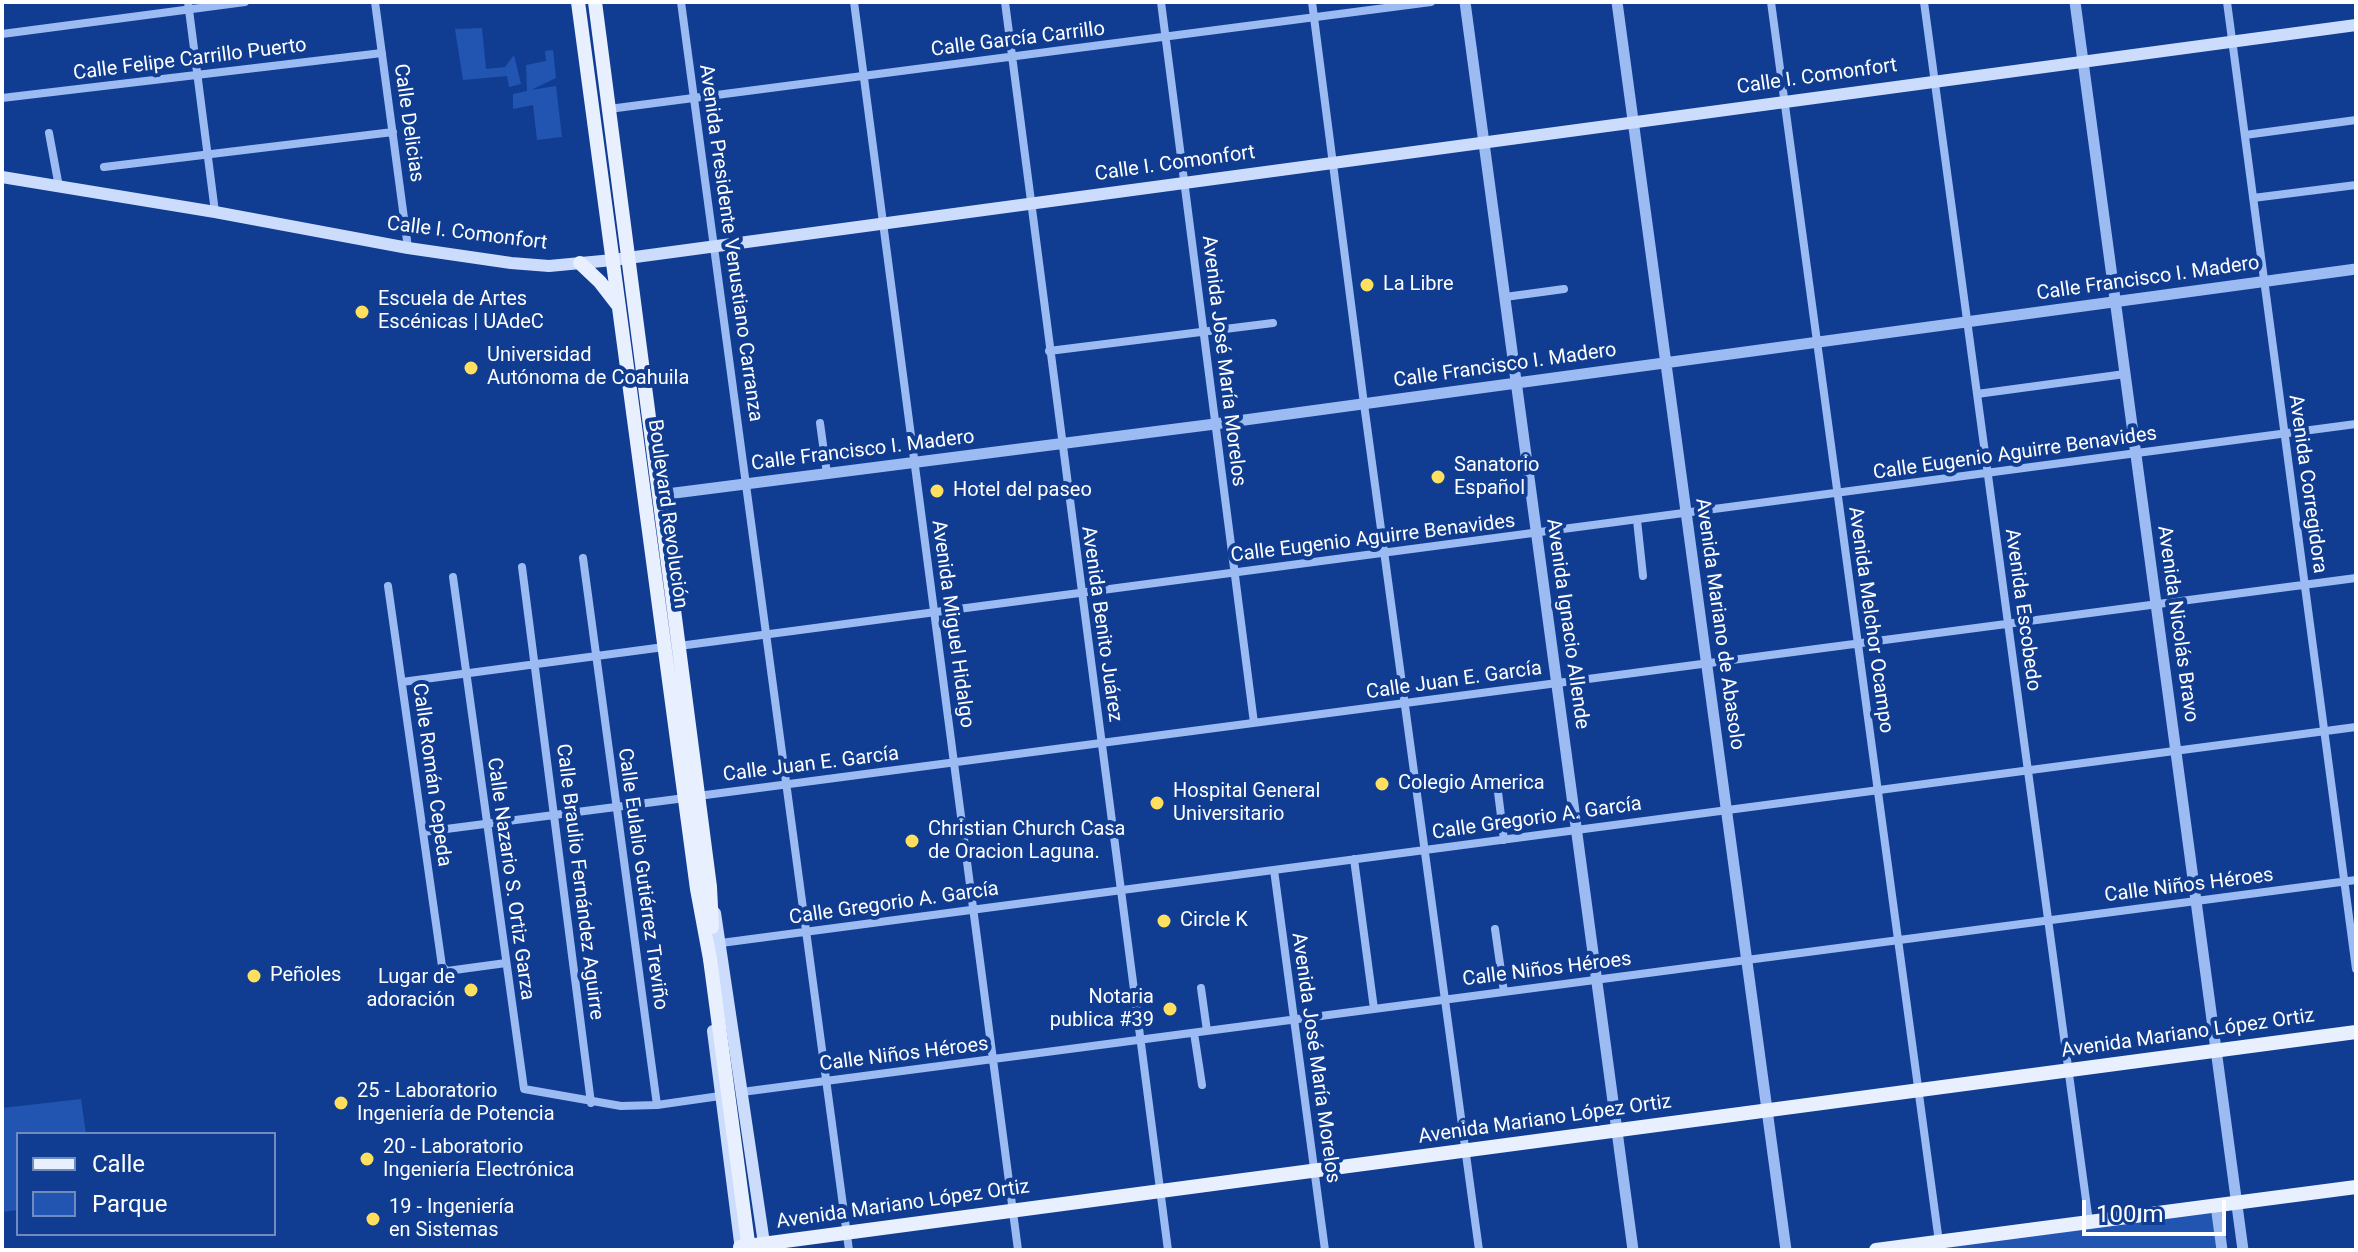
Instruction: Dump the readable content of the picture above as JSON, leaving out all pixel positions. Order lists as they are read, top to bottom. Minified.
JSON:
{"streets":{"main road":["Calle I. Comonfort","Boulevard Revolución","Avenida Mariano López Ortiz"],"street":["Calle García Carrillo","Calle Felipe Carrillo Puerto","Calle Delicias","Avenida Presidente Venustiano Carranza","Calle Francisco I. Madero","Avenida José María Morelos","Calle Eugenio Aguirre Benavides","Avenida Corregidora","Avenida Escobedo","Avenida Melchor Ocampo","Avenida Miguel Hidalgo","Avenida Benito Juárez","Avenida Ignacio Allende","Avenida Mariano de Abasolo","Avenida Nicolás Bravo","Calle Juan E. García","Calle Román Cepeda","Calle Gregorio A. García","Calle Nazario S. Ortiz Garza","Calle Eulalio Gutiérrez Treviño","Calle Braulio Fernández Aguirre","Calle Niños Héroes"]},"crossings":[["Calle García Carrillo","Avenida Presidente Venustiano Carranza"],["Calle García Carrillo","Avenida José María Morelos"],["Calle García Carrillo","Avenida Miguel Hidalgo"],["Calle García Carrillo","Avenida Benito Juárez"],["Calle Felipe Carrillo Puerto","Calle Delicias"],["Calle I. Comonfort","Calle Delicias"],["Calle I. Comonfort","Avenida Presidente Venustiano Carranza"],["Calle I. Comonfort","Avenida José María Morelos"],["Calle I. Comonfort","Avenida Corregidora"],["Calle I. Comonfort","Boulevard Revolución"],["Calle I. Comonfort","Avenida Escobedo"],["Calle I. Comonfort","Avenida Melchor Ocampo"],["Calle I. Comonfort","Avenida Miguel Hidalgo"],["Calle I. Comonfort","Avenida Benito Juárez"],["Calle I. Comonfort","Avenida Ignacio Allende"],["Calle I. Comonfort","Avenida Mariano de Abasolo"],["Calle I. Comonfort","Avenida Nicolás Bravo"],["Avenida Presidente Venustiano Carranza","Calle Francisco I. Madero"],["Avenida Presidente Venustiano Carranza","Calle Eugenio Aguirre Benavides"],["Avenida Presidente Venustiano Carranza","Calle Juan E. García"],["Avenida Presidente Venustiano Carranza","Calle Gregorio A. García"],["Avenida Presidente Venustiano Carranza","Calle Niños Héroes"],["Avenida Presidente Venustiano Carranza","Avenida Mariano López Ortiz"],["Calle Francisco I. Madero","Avenida José María Morelos"],["Calle Francisco I. Madero","Avenida Corregidora"],["Calle Francisco I. Madero","Avenida Escobedo"],["Calle Francisco I. Madero","Avenida Melchor Ocampo"],["Calle Francisco I. Madero","Avenida Miguel Hidalgo"],["Calle Francisco I. Madero","Avenida Benito Juárez"],["Calle Francisco I. Madero","Avenida Ignacio Allende"],["Calle Francisco I. Madero","Avenida Mariano de Abasolo"],["Calle Francisco I. Madero","Avenida Nicolás Bravo"],["Avenida José María Morelos","Calle Eugenio Aguirre Benavides"],["Avenida José María Morelos","Calle Juan E. García"],["Avenida José María Morelos","Calle Gregorio A. García"],["Avenida José María Morelos","Calle Niños Héroes"],["Avenida José María Morelos","Avenida Mariano López Ortiz"],["Calle Eugenio Aguirre Benavides","Avenida Corregidora"],["Calle Eugenio Aguirre Benavides","Boulevard Revolución"],["Calle Eugenio Aguirre Benavides","Avenida Escobedo"],["Calle Eugenio Aguirre Benavides","Avenida Melchor Ocampo"],["Calle Eugenio Aguirre Benavides","Avenida Miguel Hidalgo"],["Calle Eugenio Aguirre Benavides","Avenida Benito Juárez"],["Calle Eugenio Aguirre Benavides","Avenida Ignacio Allende"],["Calle Eugenio Aguirre Benavides","Avenida Mariano de Abasolo"],["Calle Eugenio Aguirre Benavides","Avenida Nicolás Bravo"],["Calle Eugenio Aguirre Benavides","Calle Román Cepeda"],["Calle Eugenio Aguirre Benavides","Calle Nazario S. Ortiz Garza"],["Calle Eugenio Aguirre Benavides","Calle Eulalio Gutiérrez Treviño"],["Calle Eugenio Aguirre Benavides","Calle Braulio Fernández Aguirre"],["Avenida Corregidora","Calle Juan E. García"],["Avenida Corregidora","Calle Gregorio A. García"],["Avenida Corregidora","Calle Niños Héroes"],["Avenida Escobedo","Calle Juan E. García"],["Avenida Escobedo","Calle Gregorio A. García"],["Avenida Escobedo","Calle Niños Héroes"],["Avenida Escobedo","Avenida Mariano López Ortiz"],["Avenida Melchor Ocampo","Calle Juan E. García"],["Avenida Melchor Ocampo","Calle Gregorio A. García"],["Avenida Melchor Ocampo","Calle Niños Héroes"],["Avenida Melchor Ocampo","Avenida Mariano López Ortiz"],["Avenida Miguel Hidalgo","Calle Juan E. García"],["Avenida Miguel Hidalgo","Calle Gregorio A. García"],["Avenida Miguel Hidalgo","Calle Niños Héroes"],["Avenida Miguel Hidalgo","Avenida Mariano López Ortiz"],["Avenida Benito Juárez","Calle Juan E. García"],["Avenida Benito Juárez","Calle Gregorio A. García"],["Avenida Benito Juárez","Calle Niños Héroes"],["Avenida Benito Juárez","Avenida Mariano López Ortiz"],["Avenida Ignacio Allende","Calle Juan E. García"],["Avenida Ignacio Allende","Calle Gregorio A. García"],["Avenida Ignacio Allende","Calle Niños Héroes"],["Avenida Ignacio Allende","Avenida Mariano López Ortiz"],["Avenida Mariano de Abasolo","Calle Juan E. García"],["Avenida Mariano de Abasolo","Calle Gregorio A. García"],["Avenida Mariano de Abasolo","Calle Niños Héroes"],["Avenida Mariano de Abasolo","Avenida Mariano López Ortiz"],["Avenida Nicolás Bravo","Calle Juan E. García"],["Avenida Nicolás Bravo","Calle Gregorio A. García"],["Avenida Nicolás Bravo","Calle Niños Héroes"],["Avenida Nicolás Bravo","Avenida Mariano López Ortiz"],["Calle Juan E. García","Calle Román Cepeda"],["Calle Juan E. García","Calle Nazario S. Ortiz Garza"],["Calle Juan E. García","Calle Eulalio Gutiérrez Treviño"],["Calle Juan E. García","Calle Braulio Fernández Aguirre"],["Calle Román Cepeda","Calle Nazario S. Ortiz Garza"],["Calle Nazario S. Ortiz Garza","Calle Braulio Fernández Aguirre"]],"places":["La Libre","Escuela de Artes Escénicas | UAdeC","Universidad Autónoma de Coahuila","Sanatorio Español","Hotel del paseo","Colegio America","Hospital General Universitario","Christian Church Casa de Oracion Laguna.","Circle K","Peñoles","Lugar de adoración","Notaria publica #39","25 - Laboratorio Ingeniería de Potencia","20 - Laboratorio Ingeniería Electrónica","19 - Ingeniería en Sistemas"],"legend":["Calle","Parque"],"scale_bar":"100 m"}
